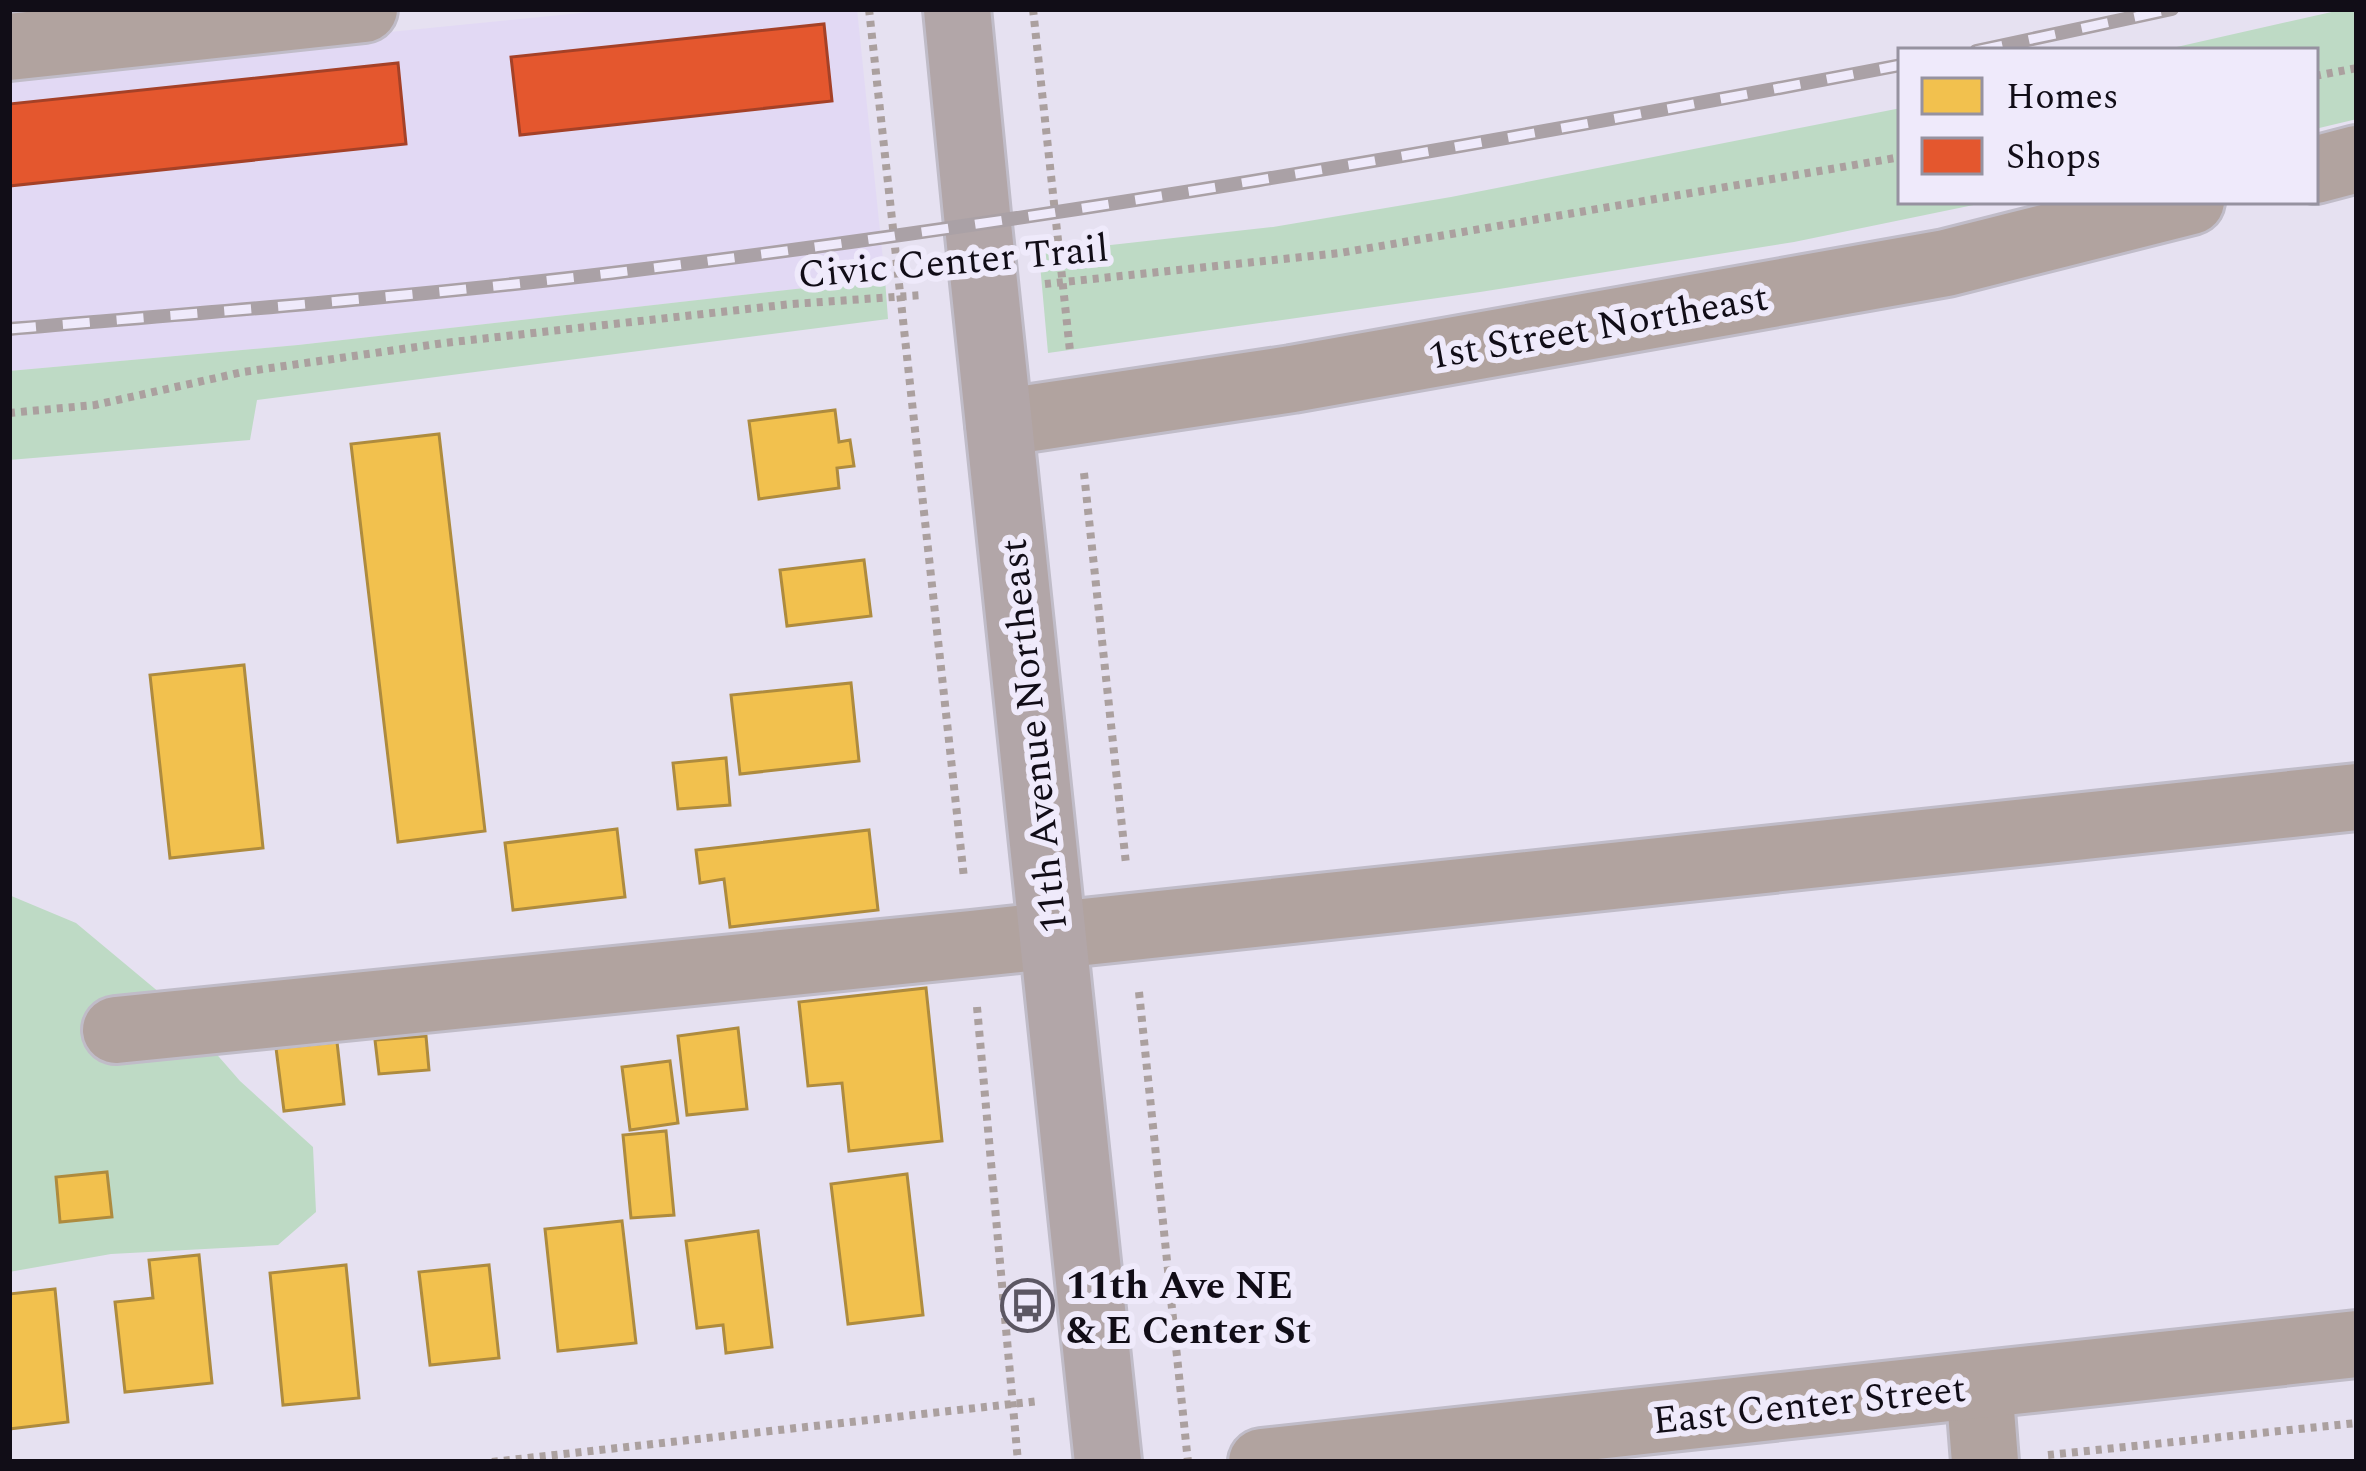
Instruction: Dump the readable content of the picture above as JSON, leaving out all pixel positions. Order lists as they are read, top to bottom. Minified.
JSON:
{"streets":{"main road":["11th Avenue Northeast"],"street":["1st Street Northeast","East Center Street"],"path":["Civic Center Trail"]},"crossings":[["Civic Center Trail","11th Avenue Northeast"],["1st Street Northeast","11th Avenue Northeast"]],"places":{"bus stop":["11th Ave NE & E Center St"]},"legend":["Homes","Shops"]}
